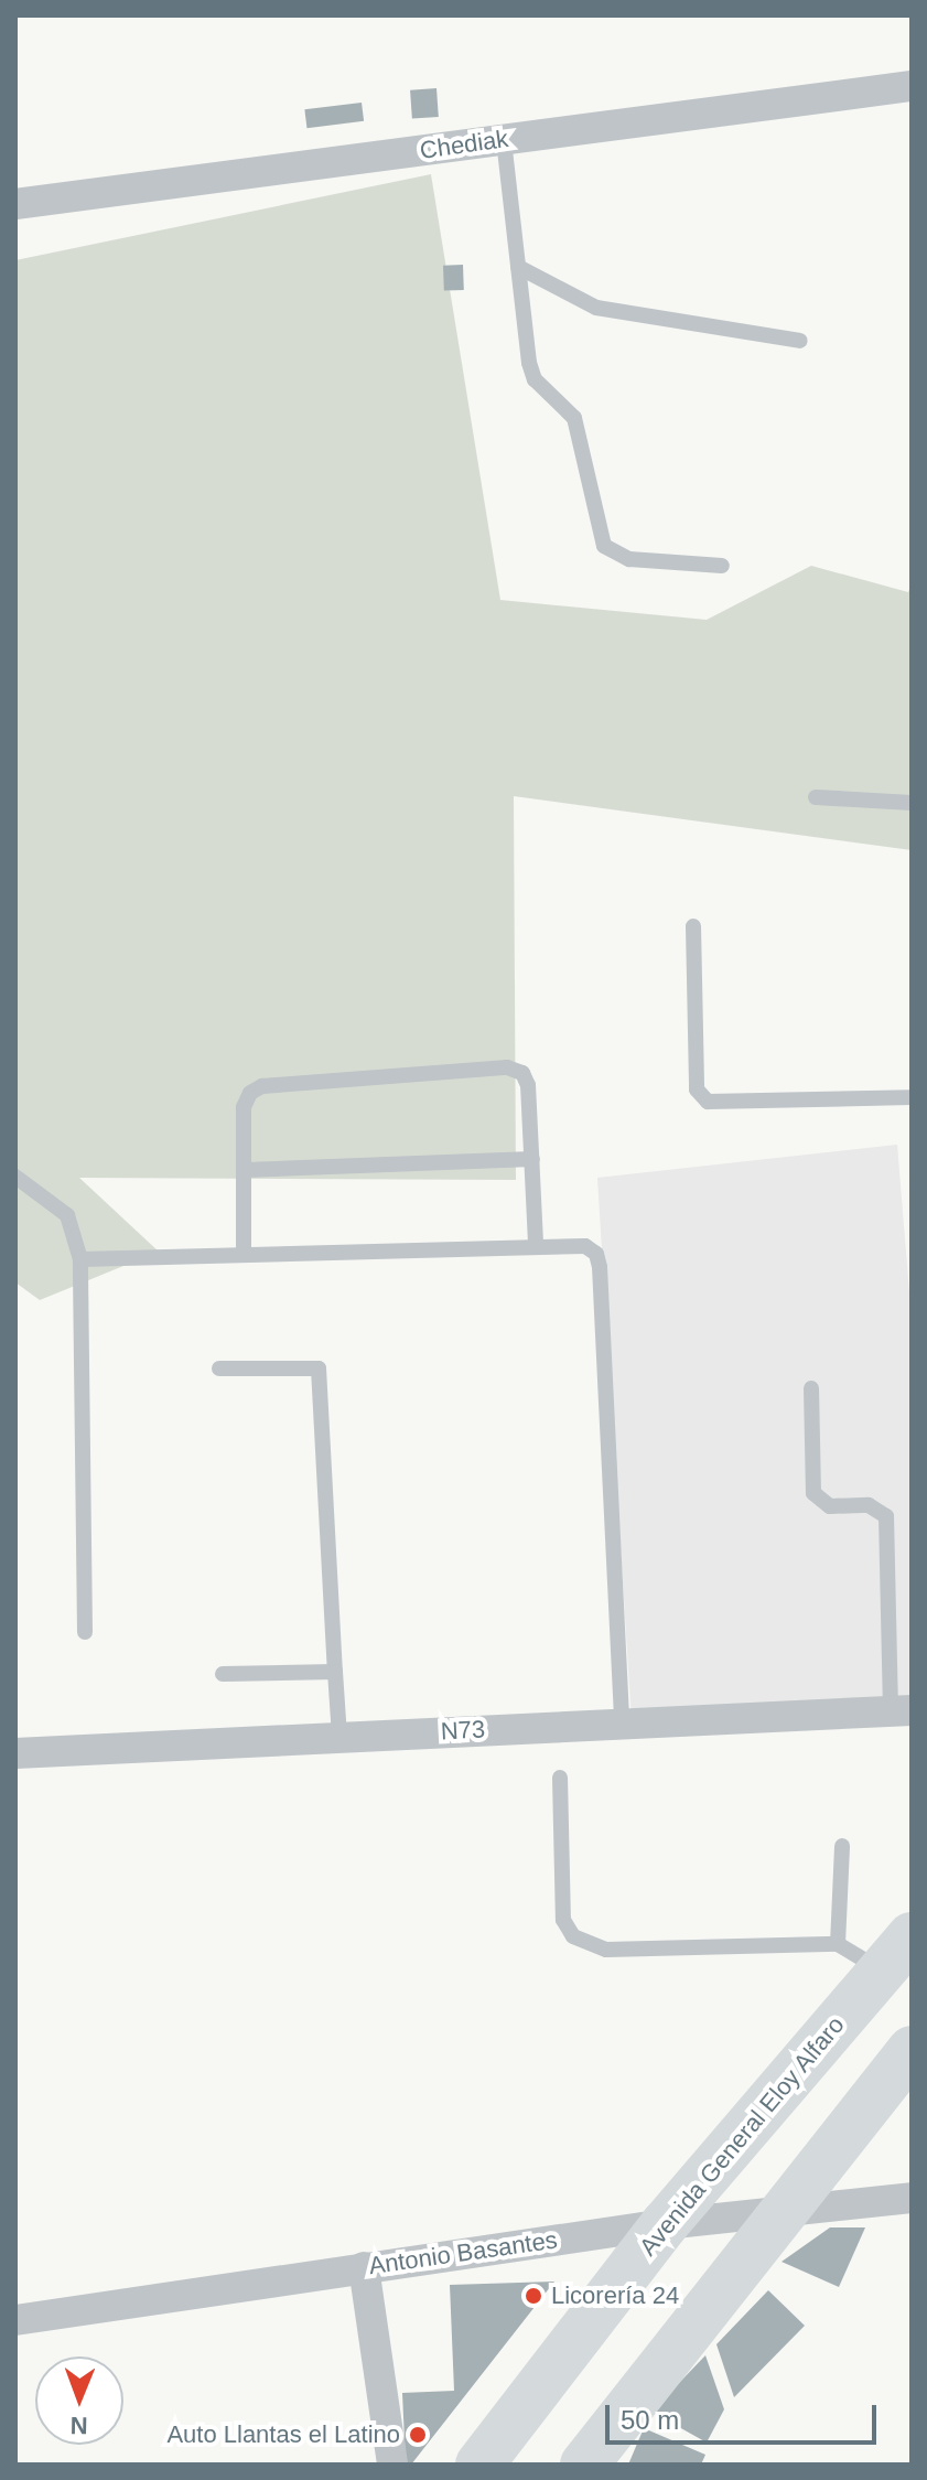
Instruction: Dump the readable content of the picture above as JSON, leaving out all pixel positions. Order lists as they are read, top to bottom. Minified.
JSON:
{"streets":{"main road":["Avenida General Eloy Alfaro"],"street":["Chediak","N73","Antonio Basantes"]},"crossings":[["Avenida General Eloy Alfaro","Antonio Basantes"]],"places":["Licorería 24","Auto Llantas el Latino"],"scale_bar":"50 m","north":"bottom"}
